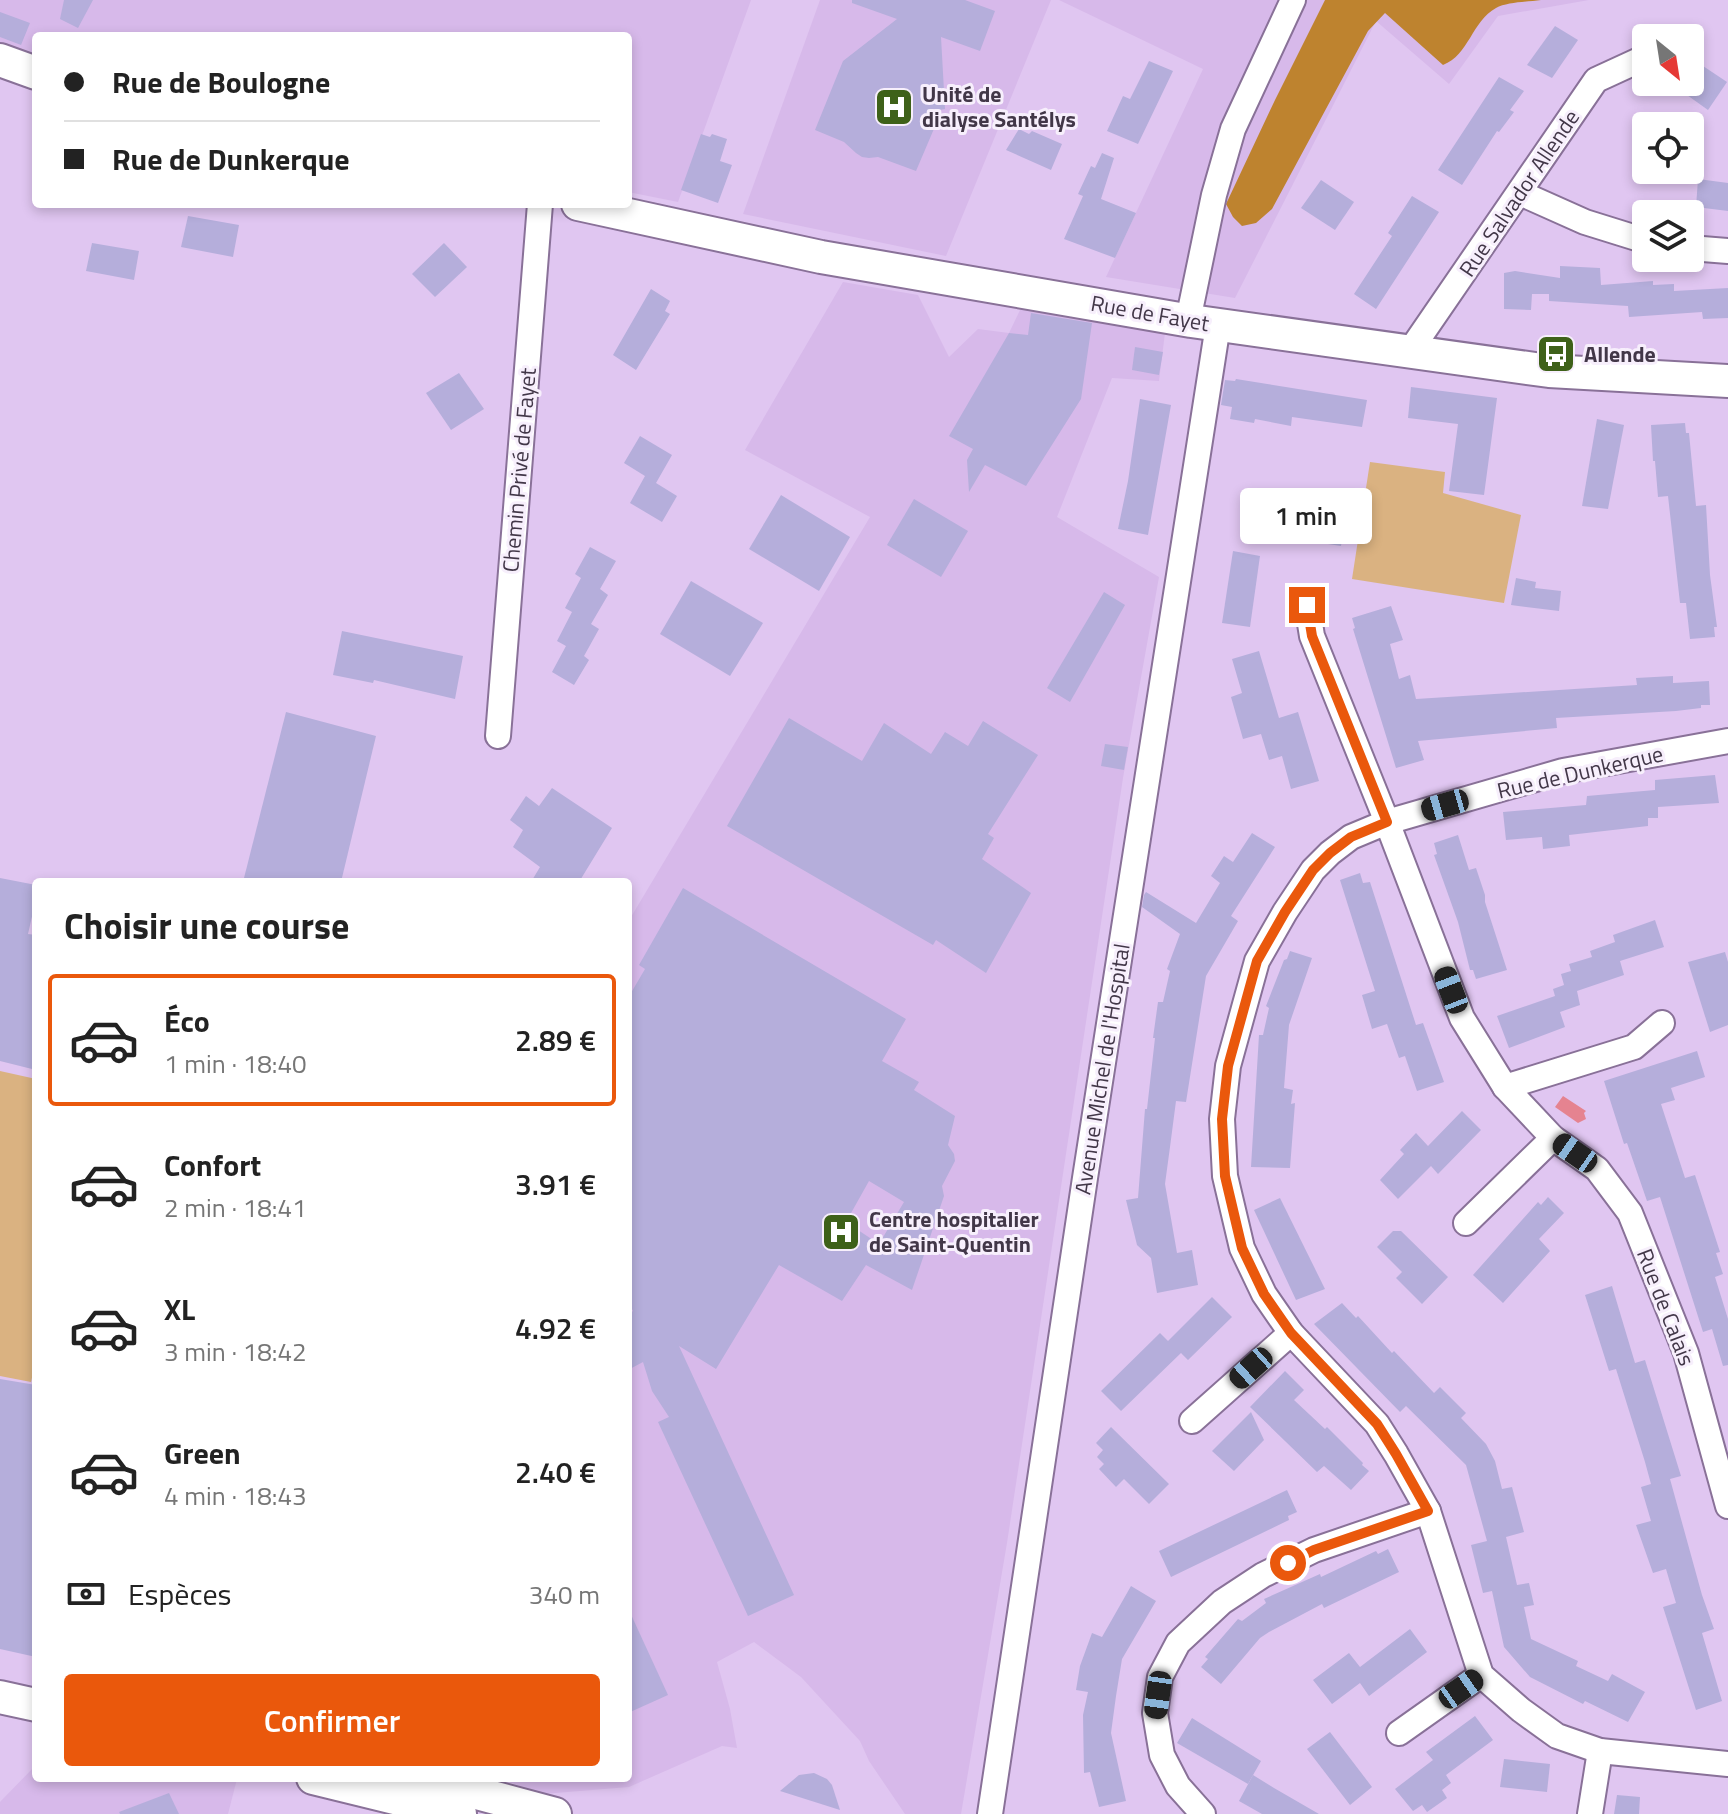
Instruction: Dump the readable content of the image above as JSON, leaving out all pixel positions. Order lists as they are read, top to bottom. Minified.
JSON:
{"streets":{"main road":["Rue de Fayet"],"street":["Rue Salvador Allende","Chemin Privé de Fayet","Rue de Dunkerque","Avenue Michel de l'Hospital","Rue de Calais"]},"crossings":[["Rue Salvador Allende","Rue de Fayet"],["Rue de Fayet","Avenue Michel de l'Hospital"],["Rue de Dunkerque","Rue de Calais"]],"places":{"hospital":["Unité de dialyse Santélys","Centre hospitalier de Saint-Quentin"],"bus stop":["Allende"]},"north":"bottom right","page":{"banner":["Rue de Boulogne","Rue de Dunkerque"],"bubble":"1 min","heading":"Choisir une course","list":[{"name":"Éco","note":"1 min · 18:40","value":"2.89 €"},{"name":"Confort","note":"2 min · 18:41","value":"3.91 €"},{"name":"XL","note":"3 min · 18:42","value":"4.92 €"},{"name":"Green","note":"4 min · 18:43","value":"2.40 €"}],"pay":["Espèces","340 m"],"buttons":"Confirmer"}}
